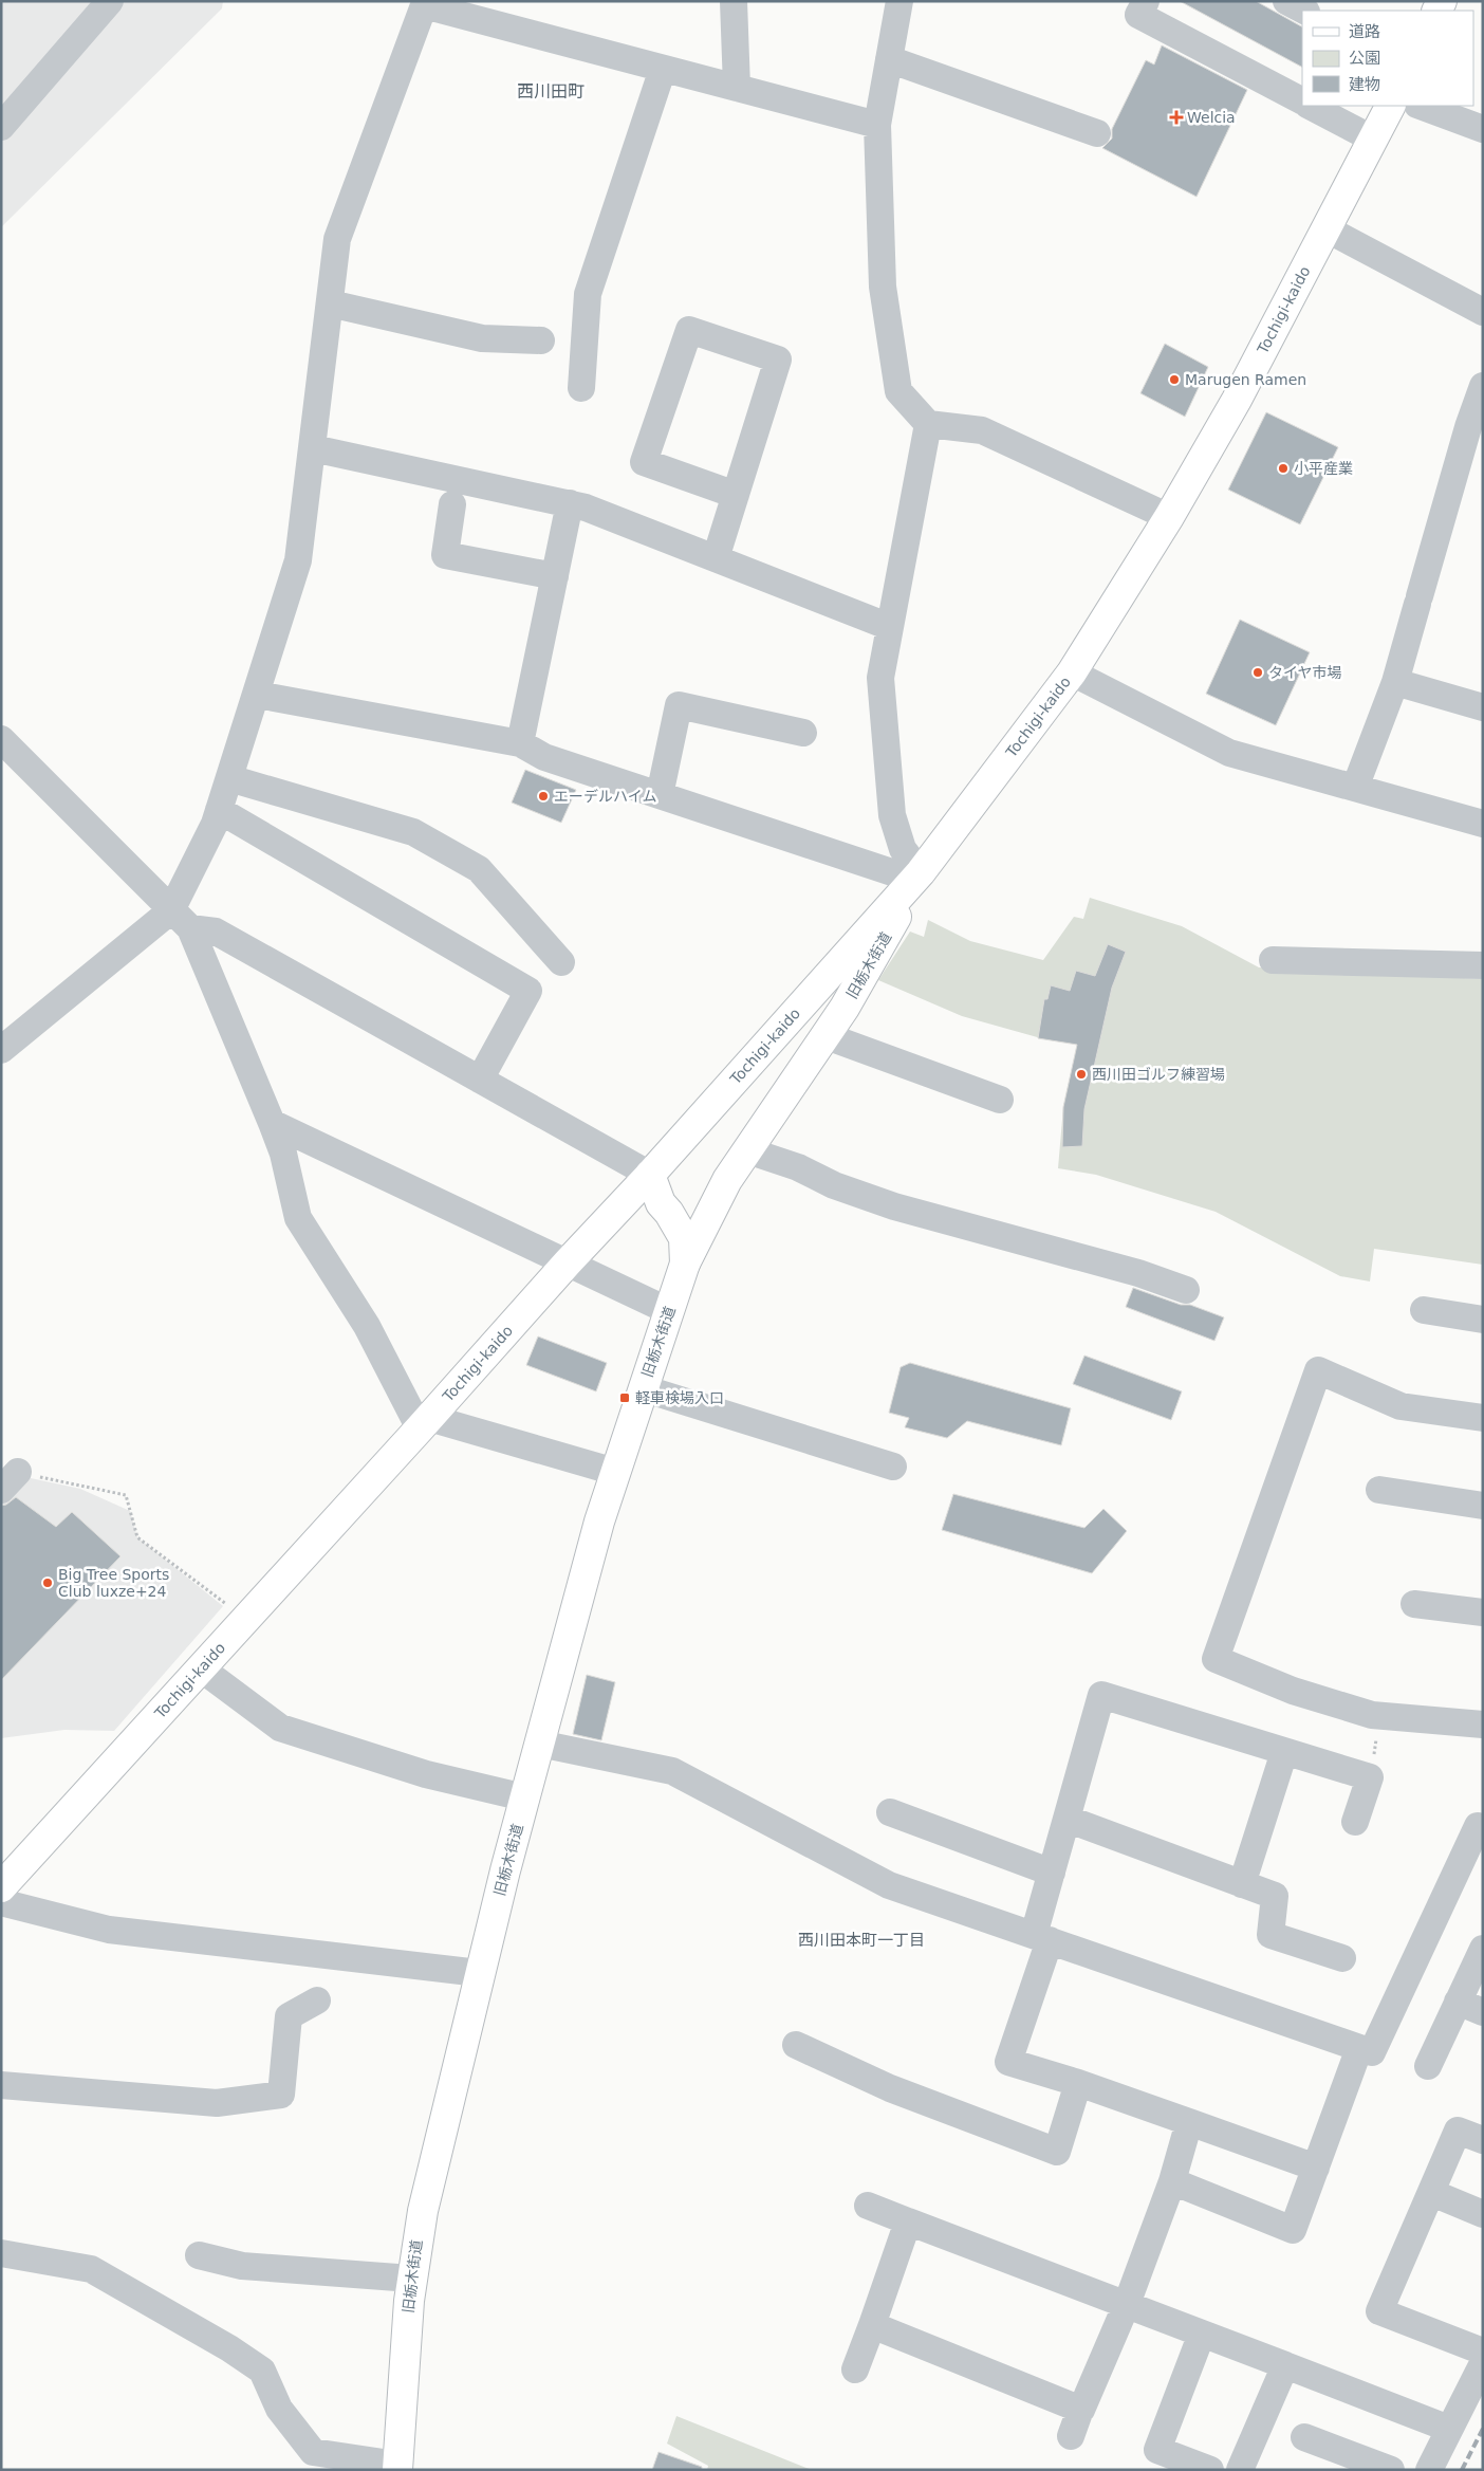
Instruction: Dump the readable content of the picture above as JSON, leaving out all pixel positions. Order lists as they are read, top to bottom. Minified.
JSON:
{"streets":{"main road":["Tochigi-kaido","旧栃木街道"]},"crossings":[["Tochigi-kaido","旧栃木街道"]],"districts":["西川田町","西川田本町一丁目"],"places":{"health":["Welcia"],"other":["Marugen Ramen","小平産業","タイヤ市場","エーデルハイム","西川田ゴルフ練習場","Big Tree Sports Club luxze+24"],"transit":["軽車検場入口"]},"legend":["道路","公園","建物"]}
